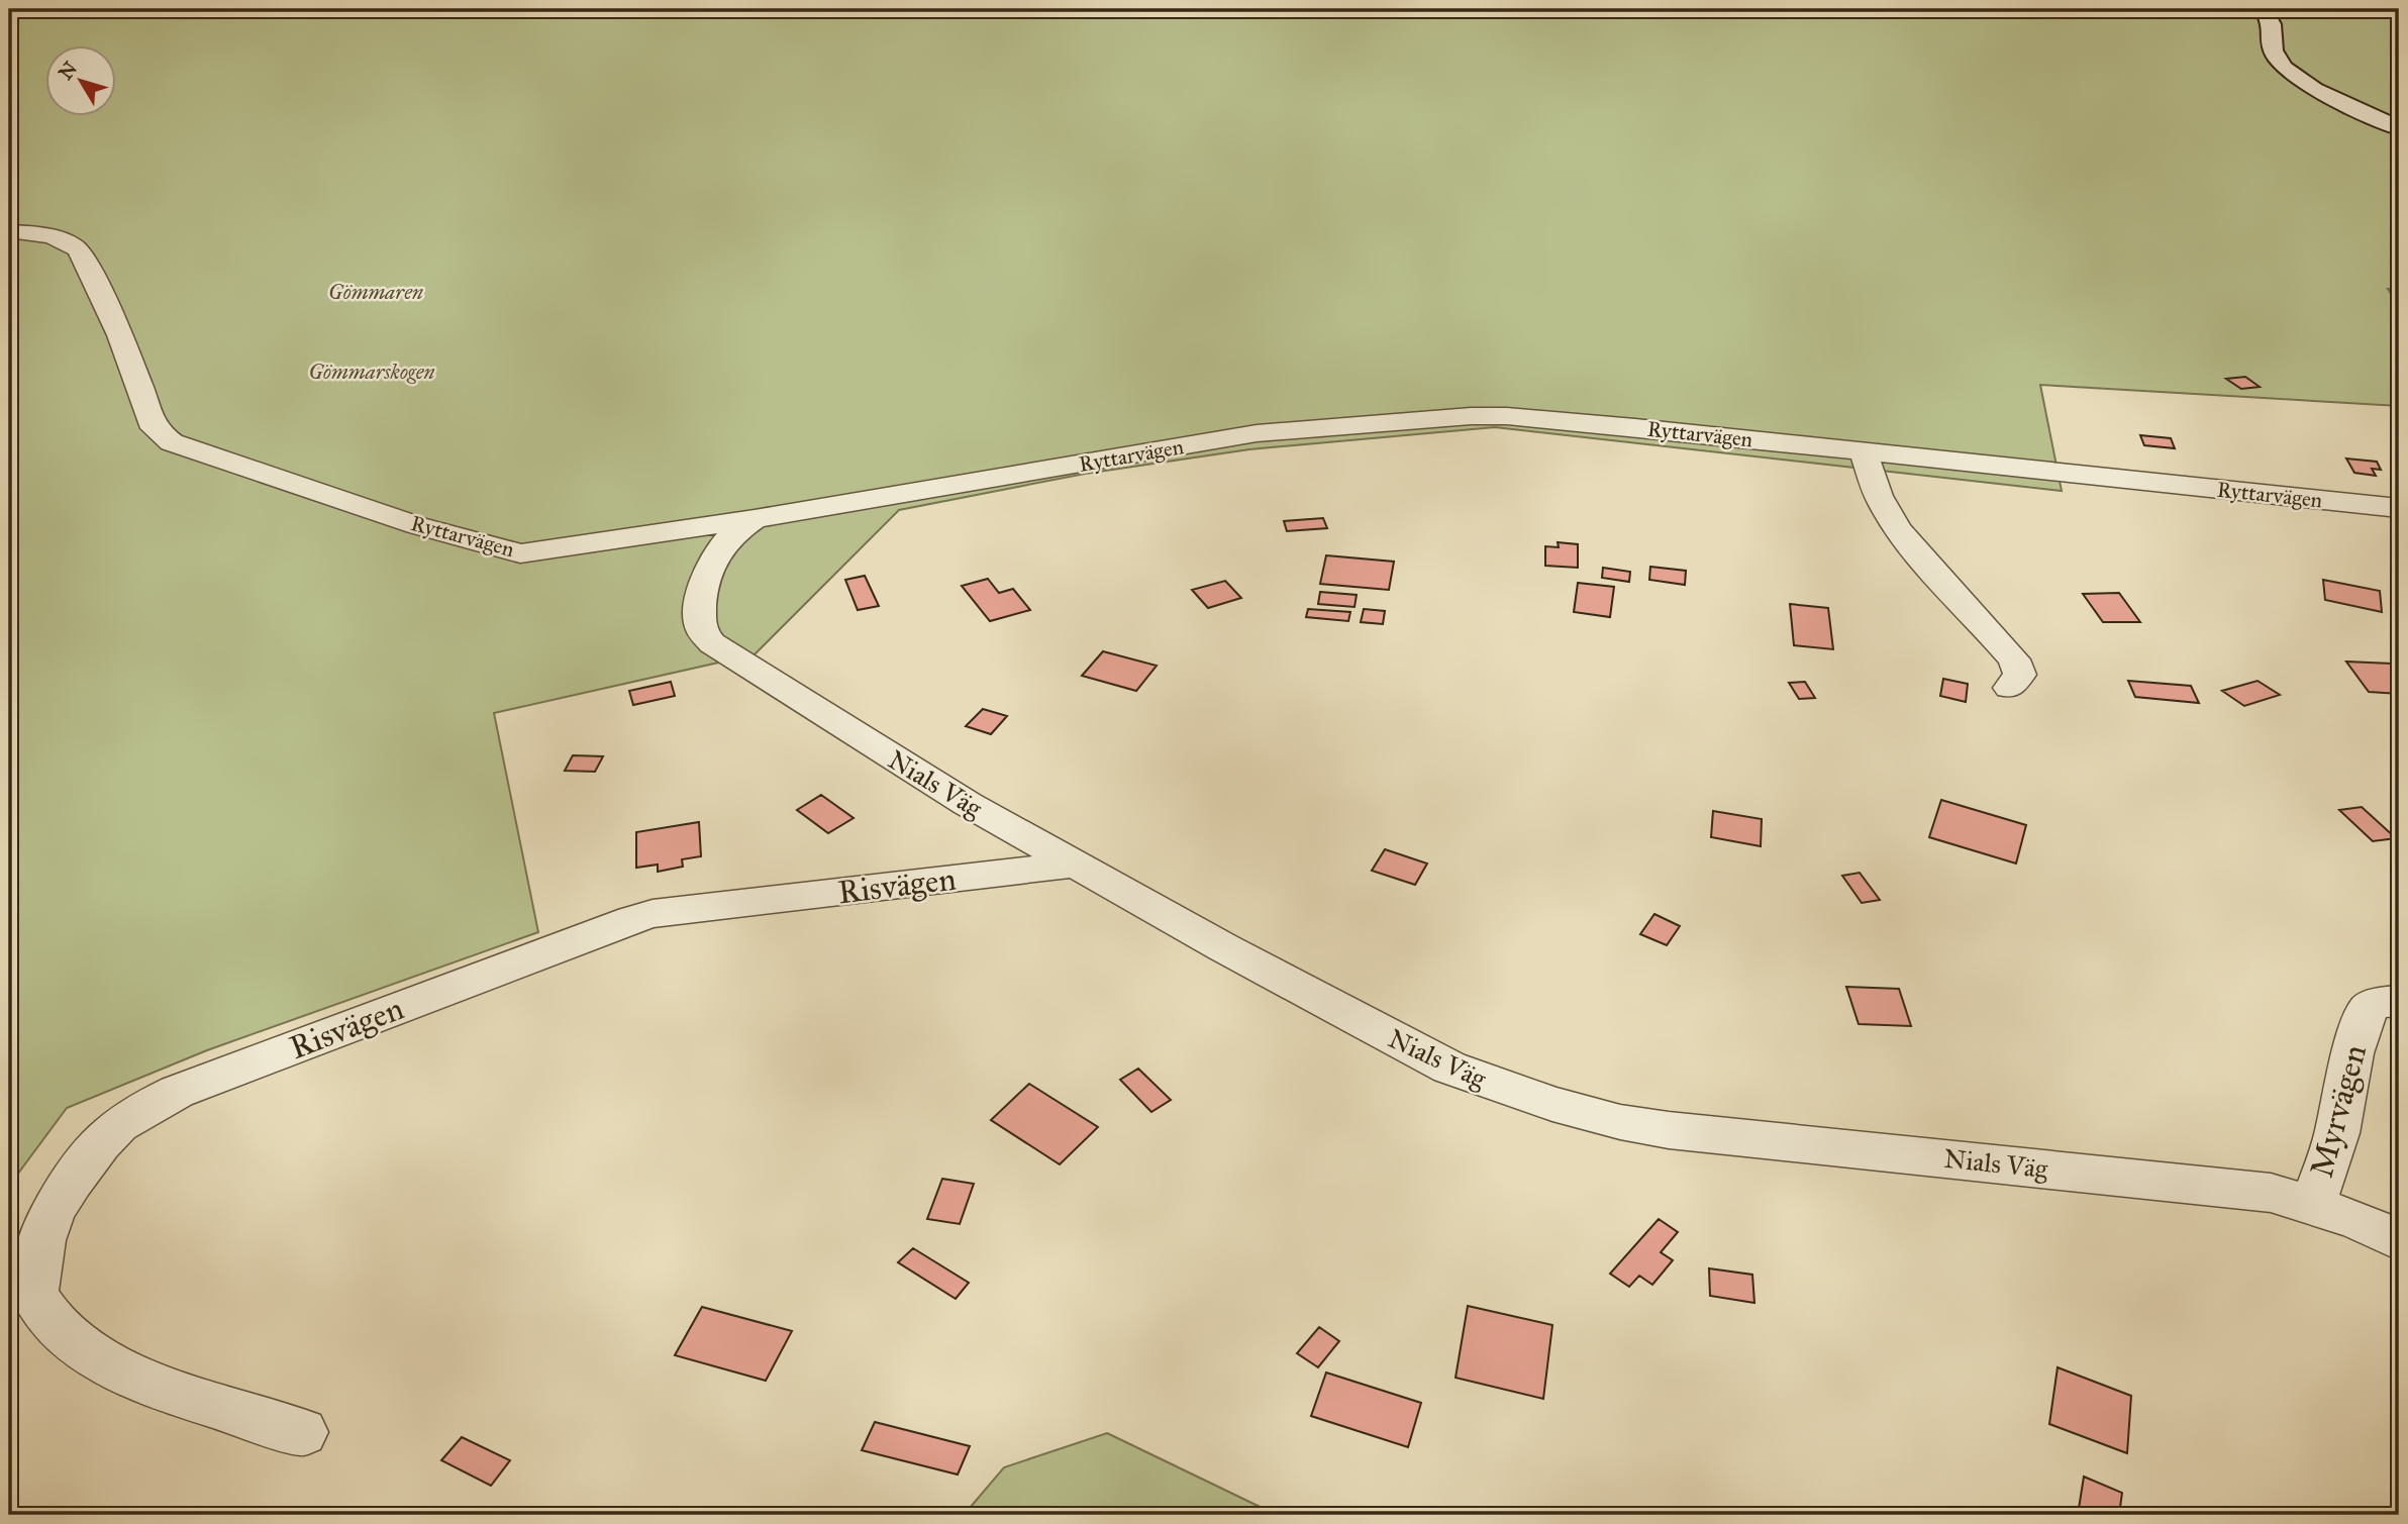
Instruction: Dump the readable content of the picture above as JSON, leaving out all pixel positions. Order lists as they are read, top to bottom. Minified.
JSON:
{"streets":{"street":["Ryttarvägen","Nials Väg","Risvägen","Myrvägen"]},"crossings":[["Ryttarvägen","Nials Väg"],["Nials Väg","Risvägen"],["Nials Väg","Myrvägen"]],"parks":["Gömmaren","Gömmarskogen"],"north":"top left"}
